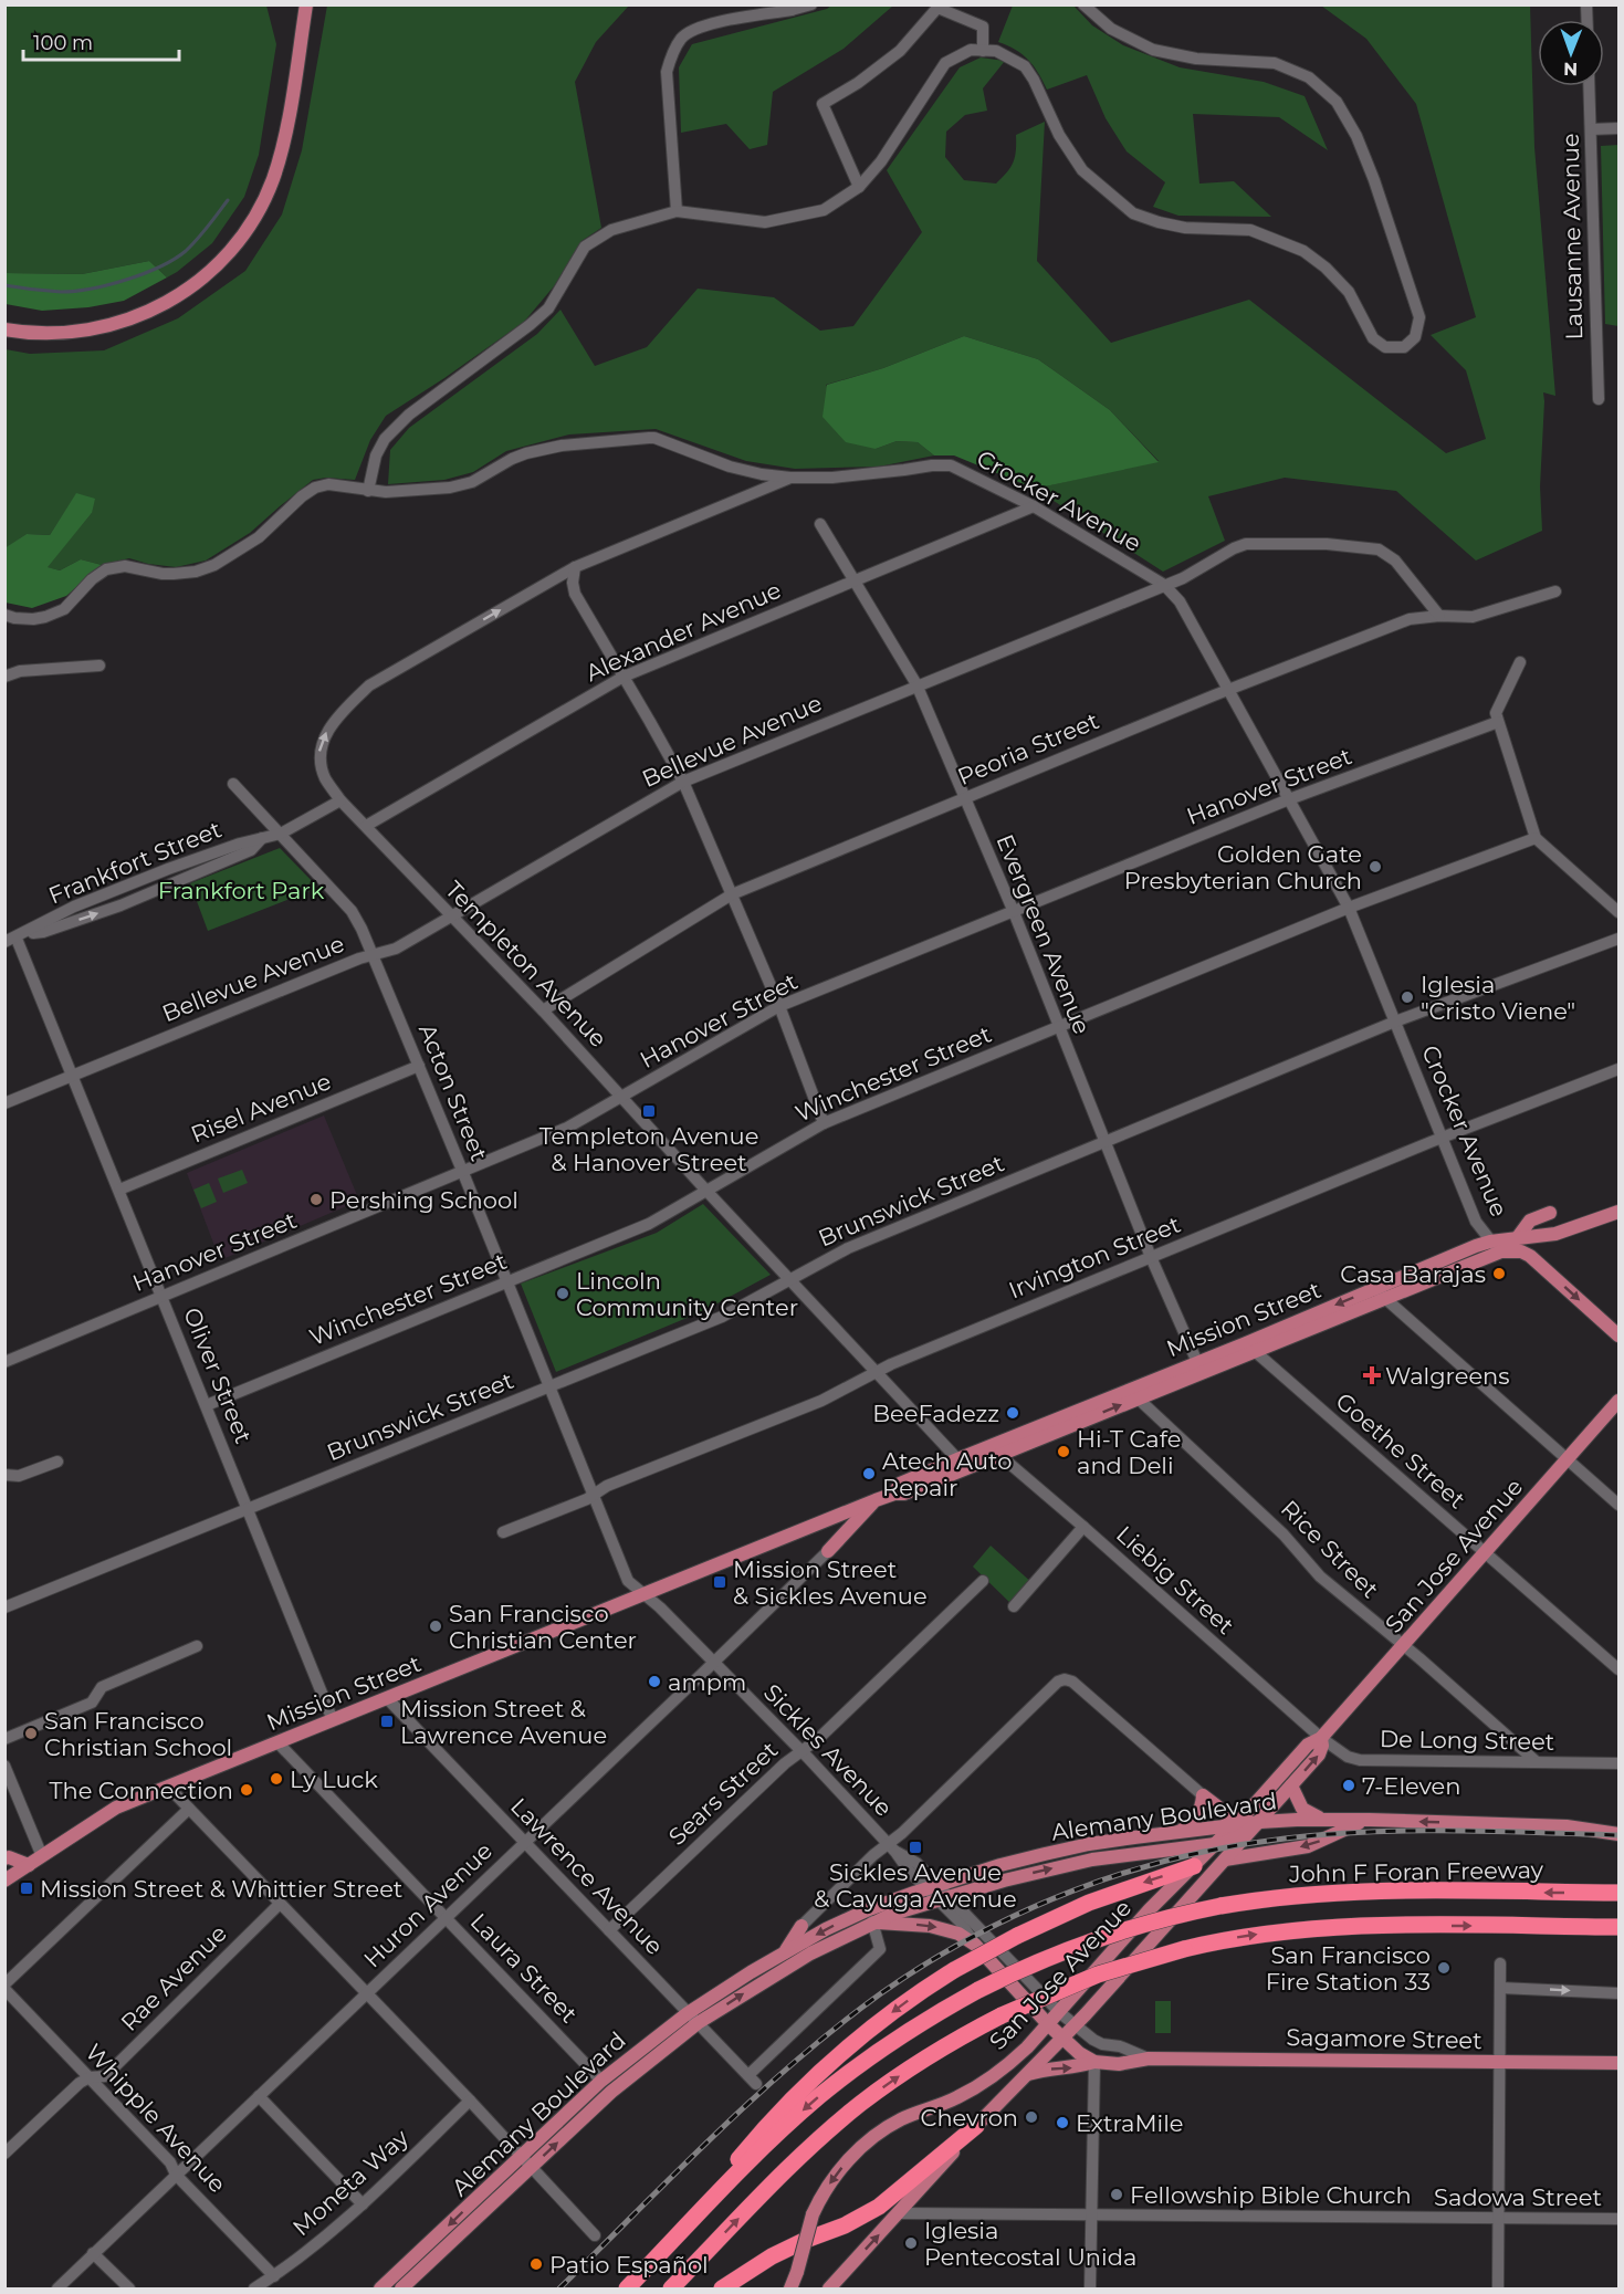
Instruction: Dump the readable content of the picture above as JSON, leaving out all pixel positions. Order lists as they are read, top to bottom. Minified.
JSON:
{"streets":{"highway":["John F Foran Freeway"],"main road":["Mission Street","San Jose Avenue","Sickles Avenue","Alemany Boulevard","Sagamore Street"],"street":["Lausanne Avenue","Crocker Avenue","Alexander Avenue","Bellevue Avenue","Peoria Street","Hanover Street","Frankfort Street","Evergreen Avenue","Templeton Avenue","Winchester Street","Acton Street","Risel Avenue","Brunswick Street","Irvington Street","Oliver Street","Goethe Street","Rice Street","Liebig Street","De Long Street","Sears Street","Lawrence Avenue","Huron Avenue","Laura Street","Rae Avenue","Whipple Avenue","Moneta Way","Sadowa Street"]},"crossings":[["Crocker Avenue","Alexander Avenue"],["Crocker Avenue","Bellevue Avenue"],["Crocker Avenue","Peoria Street"],["Crocker Avenue","Hanover Street"],["Crocker Avenue","Templeton Avenue"],["Crocker Avenue","Winchester Street"],["Crocker Avenue","Brunswick Street"],["Crocker Avenue","Irvington Street"],["Crocker Avenue","Mission Street"],["Alexander Avenue","Evergreen Avenue"],["Alexander Avenue","Templeton Avenue"],["Bellevue Avenue","Peoria Street"],["Bellevue Avenue","Evergreen Avenue"],["Bellevue Avenue","Templeton Avenue"],["Bellevue Avenue","Acton Street"],["Bellevue Avenue","Oliver Street"],["Peoria Street","Evergreen Avenue"],["Peoria Street","Templeton Avenue"],["Hanover Street","Evergreen Avenue"],["Hanover Street","Templeton Avenue"],["Hanover Street","Acton Street"],["Hanover Street","Oliver Street"],["Frankfort Street","Templeton Avenue"],["Frankfort Street","Acton Street"],["Frankfort Street","Oliver Street"],["Evergreen Avenue","Winchester Street"],["Evergreen Avenue","Brunswick Street"],["Evergreen Avenue","Irvington Street"],["Evergreen Avenue","Mission Street"],["Templeton Avenue","Winchester Street"],["Templeton Avenue","Brunswick Street"],["Templeton Avenue","Irvington Street"],["Templeton Avenue","Mission Street"],["Winchester Street","Acton Street"],["Winchester Street","Oliver Street"],["Acton Street","Risel Avenue"],["Acton Street","Brunswick Street"],["Acton Street","Irvington Street"],["Acton Street","Mission Street"],["Acton Street","Sickles Avenue"],["Risel Avenue","Oliver Street"],["Brunswick Street","Oliver Street"],["Mission Street","Oliver Street"],["Mission Street","Goethe Street"],["Mission Street","Rice Street"],["Mission Street","Liebig Street"],["Mission Street","Sickles Avenue"],["Mission Street","Lawrence Avenue"],["Mission Street","Laura Street"],["Goethe Street","San Jose Avenue"],["Rice Street","San Jose Avenue"],["Rice Street","De Long Street"],["San Jose Avenue","Liebig Street"],["San Jose Avenue","De Long Street"],["San Jose Avenue","Sickles Avenue"],["San Jose Avenue","Alemany Boulevard"],["San Jose Avenue","Sagamore Street"],["San Jose Avenue","Sadowa Street"],["Liebig Street","De Long Street"],["Sickles Avenue","Sears Street"],["Sickles Avenue","Alemany Boulevard"],["Sickles Avenue","Huron Avenue"],["Sickles Avenue","Sagamore Street"],["Sears Street","Lawrence Avenue"],["Alemany Boulevard","Lawrence Avenue"],["Alemany Boulevard","Laura Street"],["Lawrence Avenue","Huron Avenue"],["Huron Avenue","Laura Street"],["Huron Avenue","Whipple Avenue"],["Rae Avenue","Whipple Avenue"],["Whipple Avenue","Moneta Way"]],"parks":["Frankfort Park"],"places":{"other":["Golden Gate Presbyterian Church","Iglesia \"Cristo Viene\"","Pershing School","Casa Barajas","Lincoln Community Center","BeeFadezz","Hi-T Cafe and Deli","Atech Auto Repair","San Francisco Christian Center","ampm","San Francisco Christian School","Ly Luck","7-Eleven","The Connection","San Francisco Fire Station 33","Chevron","ExtraMile","Fellowship Bible Church","Iglesia Pentecostal Unida","Patio Español"],"transit":["Templeton Avenue & Hanover Street","Mission Street & Sickles Avenue","Mission Street & Lawrence Avenue","Sickles Avenue & Cayuga Avenue","Mission Street & Whittier Street"],"health":["Walgreens"]},"scale_bar":"100 m","north":"bottom"}
